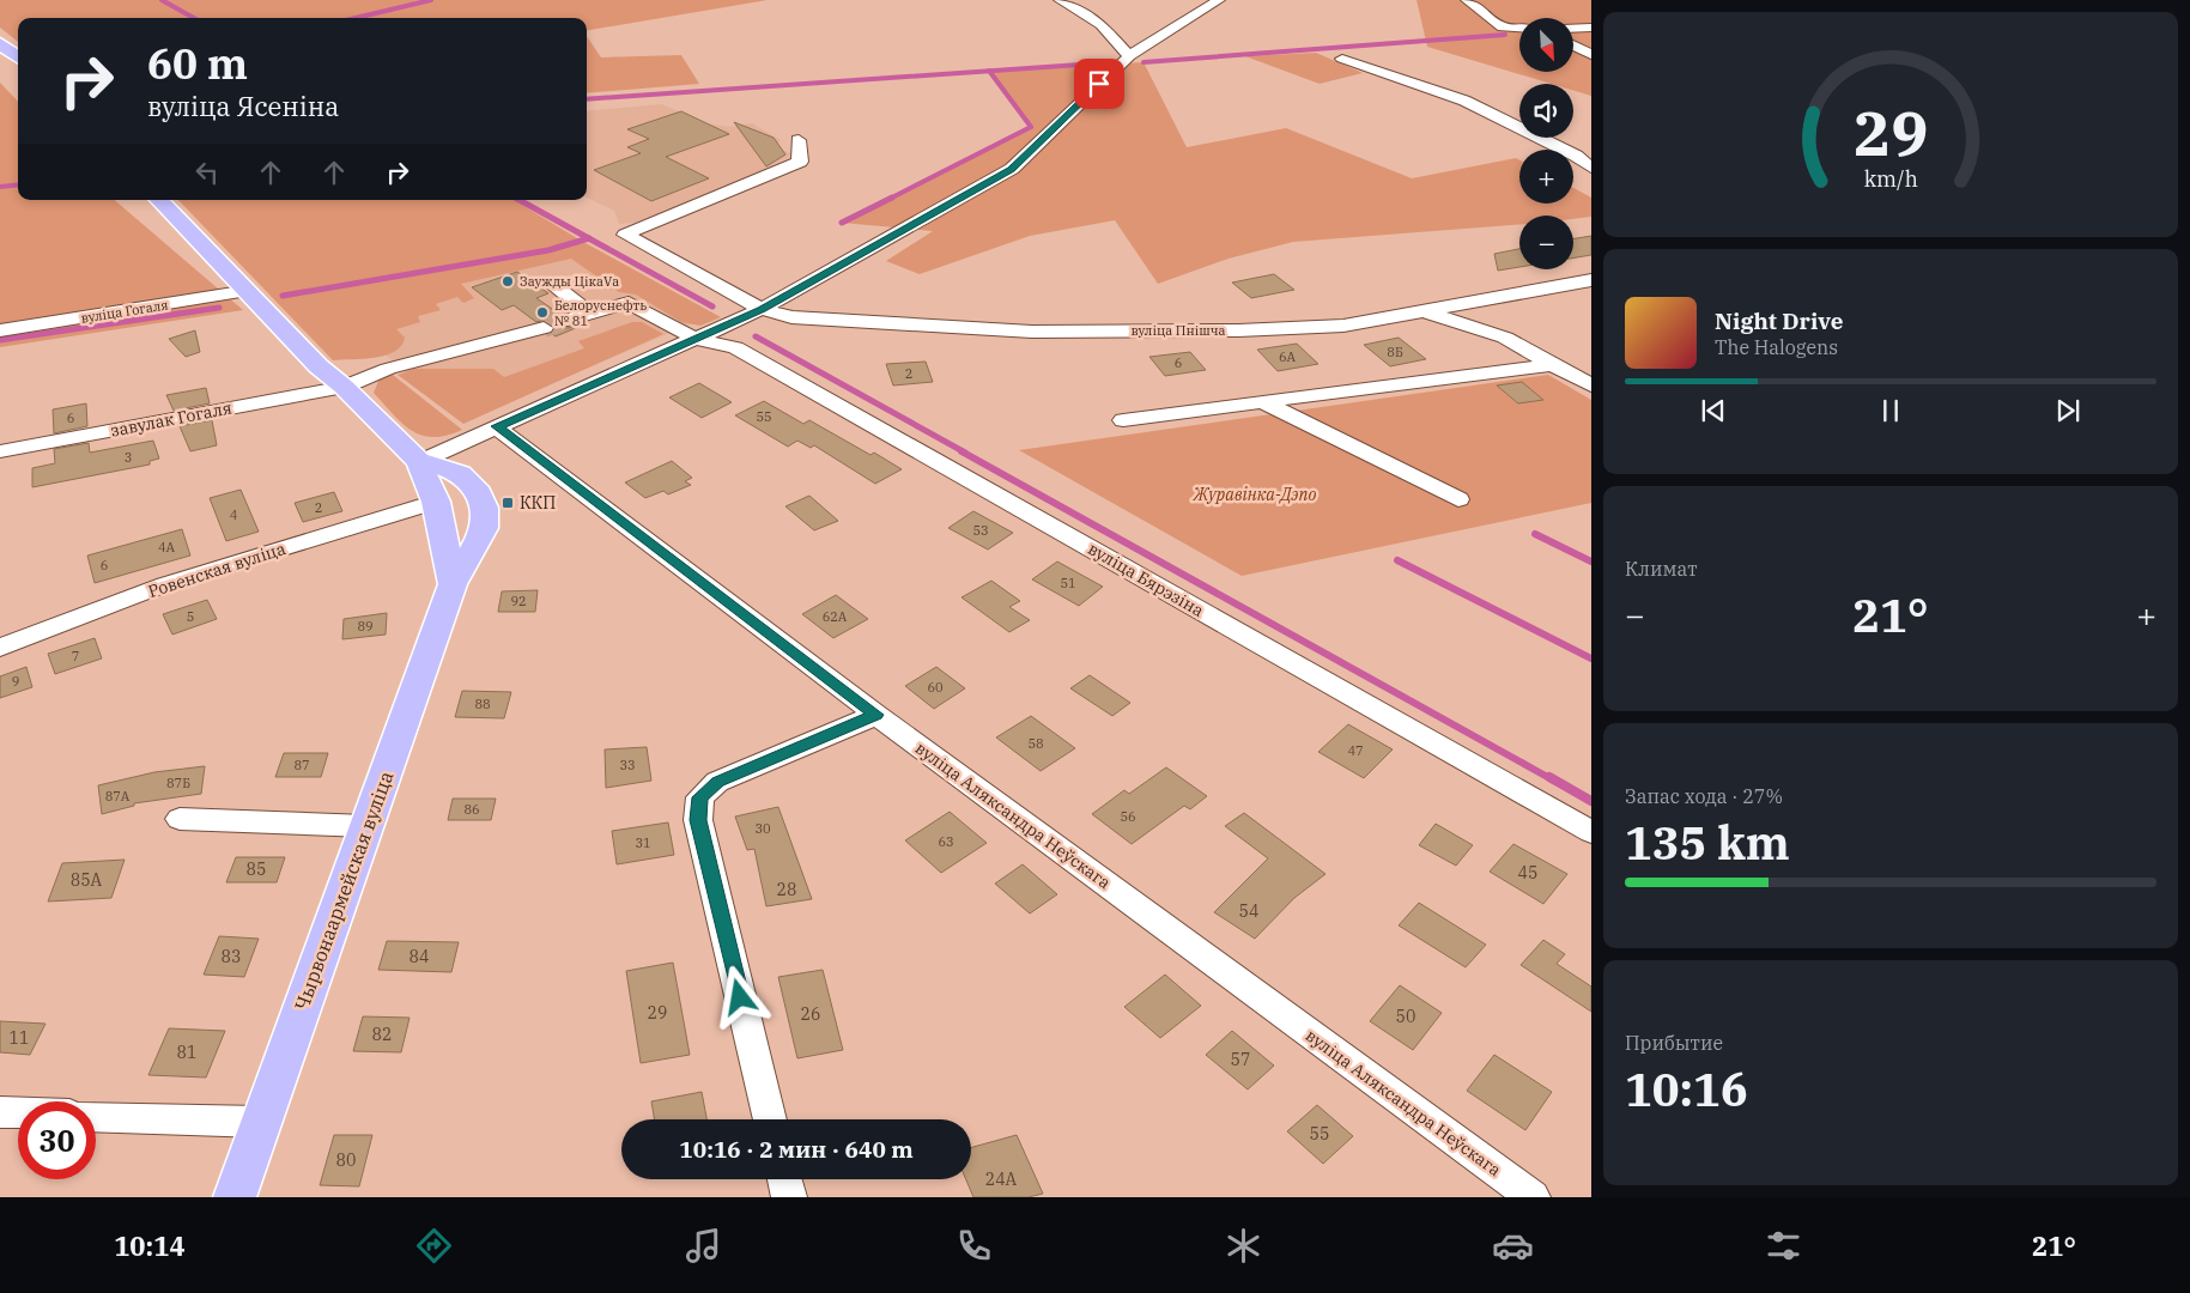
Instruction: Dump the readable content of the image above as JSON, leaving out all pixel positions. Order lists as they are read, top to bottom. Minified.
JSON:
{"streets":{"main road":["Чырвонаармейская вуліца"],"street":["вуліца Гогаля","вуліца Пнішча","завулак Гогаля","Ровенская вуліца","вуліца Бярэзіна","вуліца Аляксандра Неўскага"]},"parks":["Журавінка-Дэпо"],"places":{"other":["Заужды ЦікаVа","Белоруснефть № 81"],"transit":["ККП"]},"house_numbers":["8Б","6А","6","2","55","6","3","2","4","53","4А","6","51","92","5","62А","89","7","9","60","88","58","47","87","33","87Б","87А","86","56","30","63","31","85","45","85А","28","54","83","84","29","26","50","82","11","81","57","55","80","24А"],"north":"bottom right","page":{"map_buttons":["+","−"],"turn":["60 m","вуліца Ясеніна"],"song":["Night Drive","The Halogens"],"tile":["Климат",["Запас хода · 27%","135 km"],["Прибытие","10:16"]],"heat":["−","21°","+"],"limit":"30","trip":"10:16 · 2 мин · 640 m","tabs":["10:14","21°"],"gauge":["29","km/h"]}}
